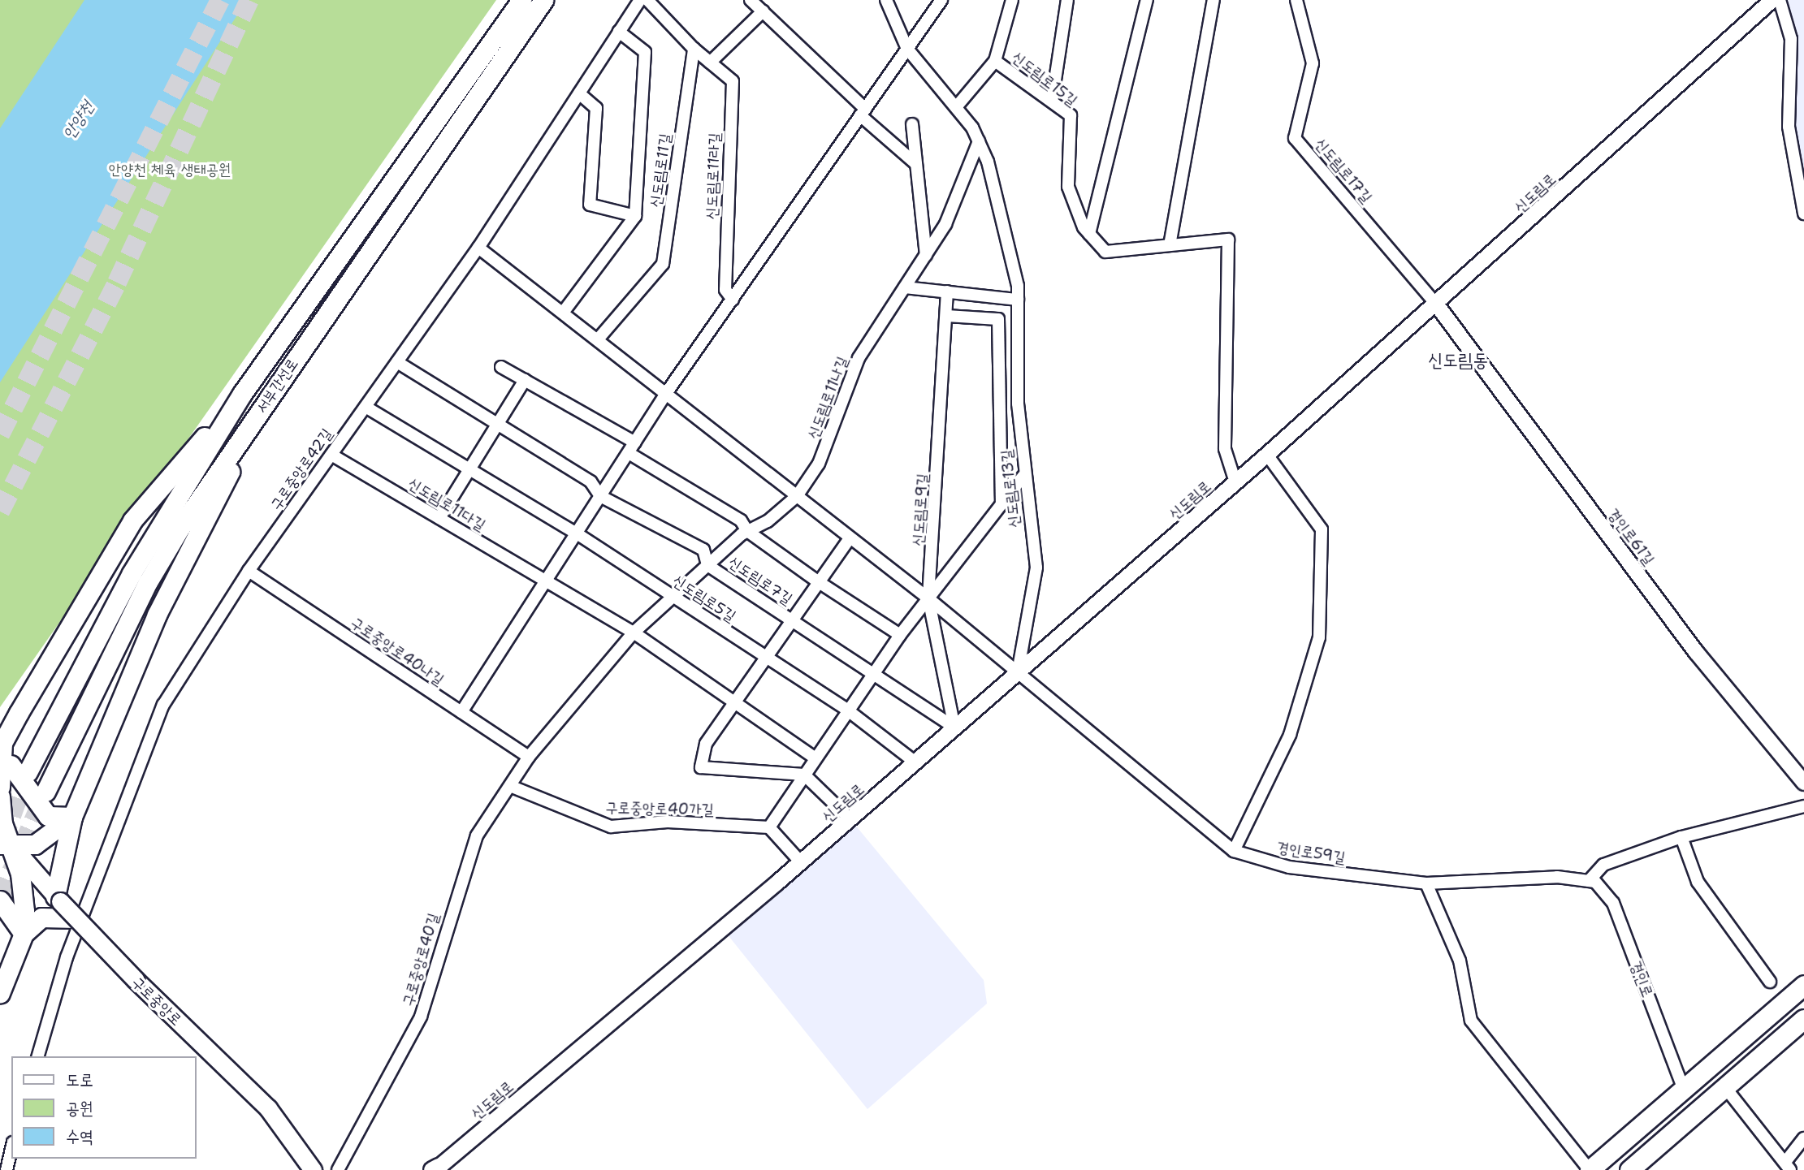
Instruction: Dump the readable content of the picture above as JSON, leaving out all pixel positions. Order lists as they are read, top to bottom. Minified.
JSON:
{"streets":{"main road":["서부간선로","구로중앙로"],"street":["신도림로15길","신도림로11길","신도림로17길","신도림로11라길","신도림로","신도림로11나길","구로중앙로42길","신도림로13길","신도림로11다길","신도림로9길","경인로61길","신도림로7길","신도림로5길","구로중앙로40나길","구로중앙로40가길","경인로59길","구로중앙로40길","경인로"]},"crossings":[["신도림로15길","신도림로"],["신도림로15길","신도림로13길"],["신도림로11길","신도림로11라길"],["신도림로11길","구로중앙로42길"],["신도림로17길","신도림로"],["신도림로17길","경인로61길"],["신도림로","신도림로13길"],["신도림로","신도림로9길"],["신도림로","경인로61길"],["신도림로","신도림로7길"],["신도림로","신도림로5길"],["신도림로","경인로59길"],["신도림로11나길","신도림로13길"],["신도림로11나길","구로중앙로40길"],["구로중앙로42길","신도림로11다길"],["구로중앙로42길","신도림로7길"],["구로중앙로42길","신도림로5길"],["구로중앙로42길","구로중앙로40나길"],["신도림로13길","경인로59길"],["신도림로11다길","구로중앙로40길"],["신도림로9길","신도림로7길"],["신도림로7길","구로중앙로40길"],["신도림로5길","구로중앙로40길"],["구로중앙로40나길","구로중앙로40길"],["구로중앙로40가길","구로중앙로40길"]],"districts":["신도림동"],"water":["안양천"],"parks":["안양천 체육 생태공원"],"legend":["도로","공원","수역"]}
